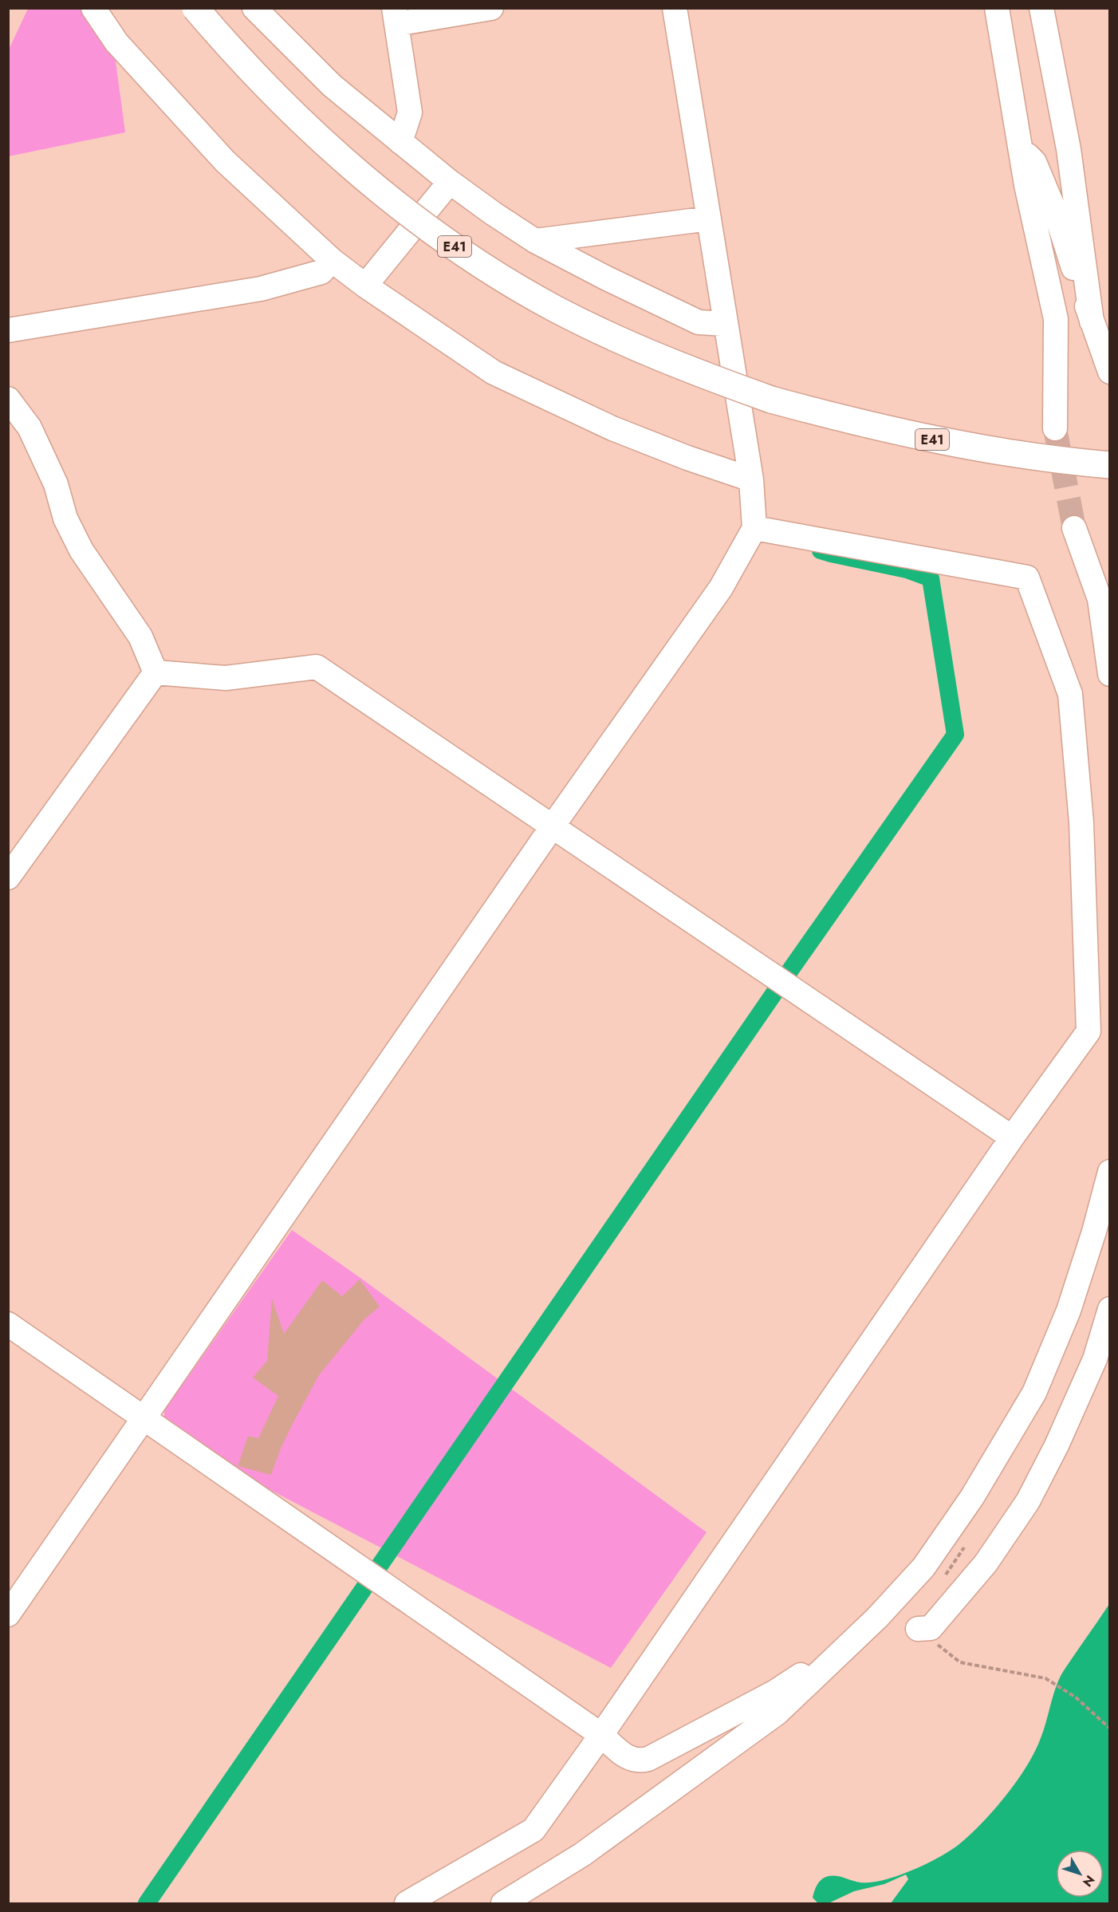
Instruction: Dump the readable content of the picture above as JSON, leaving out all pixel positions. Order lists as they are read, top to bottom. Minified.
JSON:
{"streets":{"highway":["E41"]},"north":"bottom right"}
